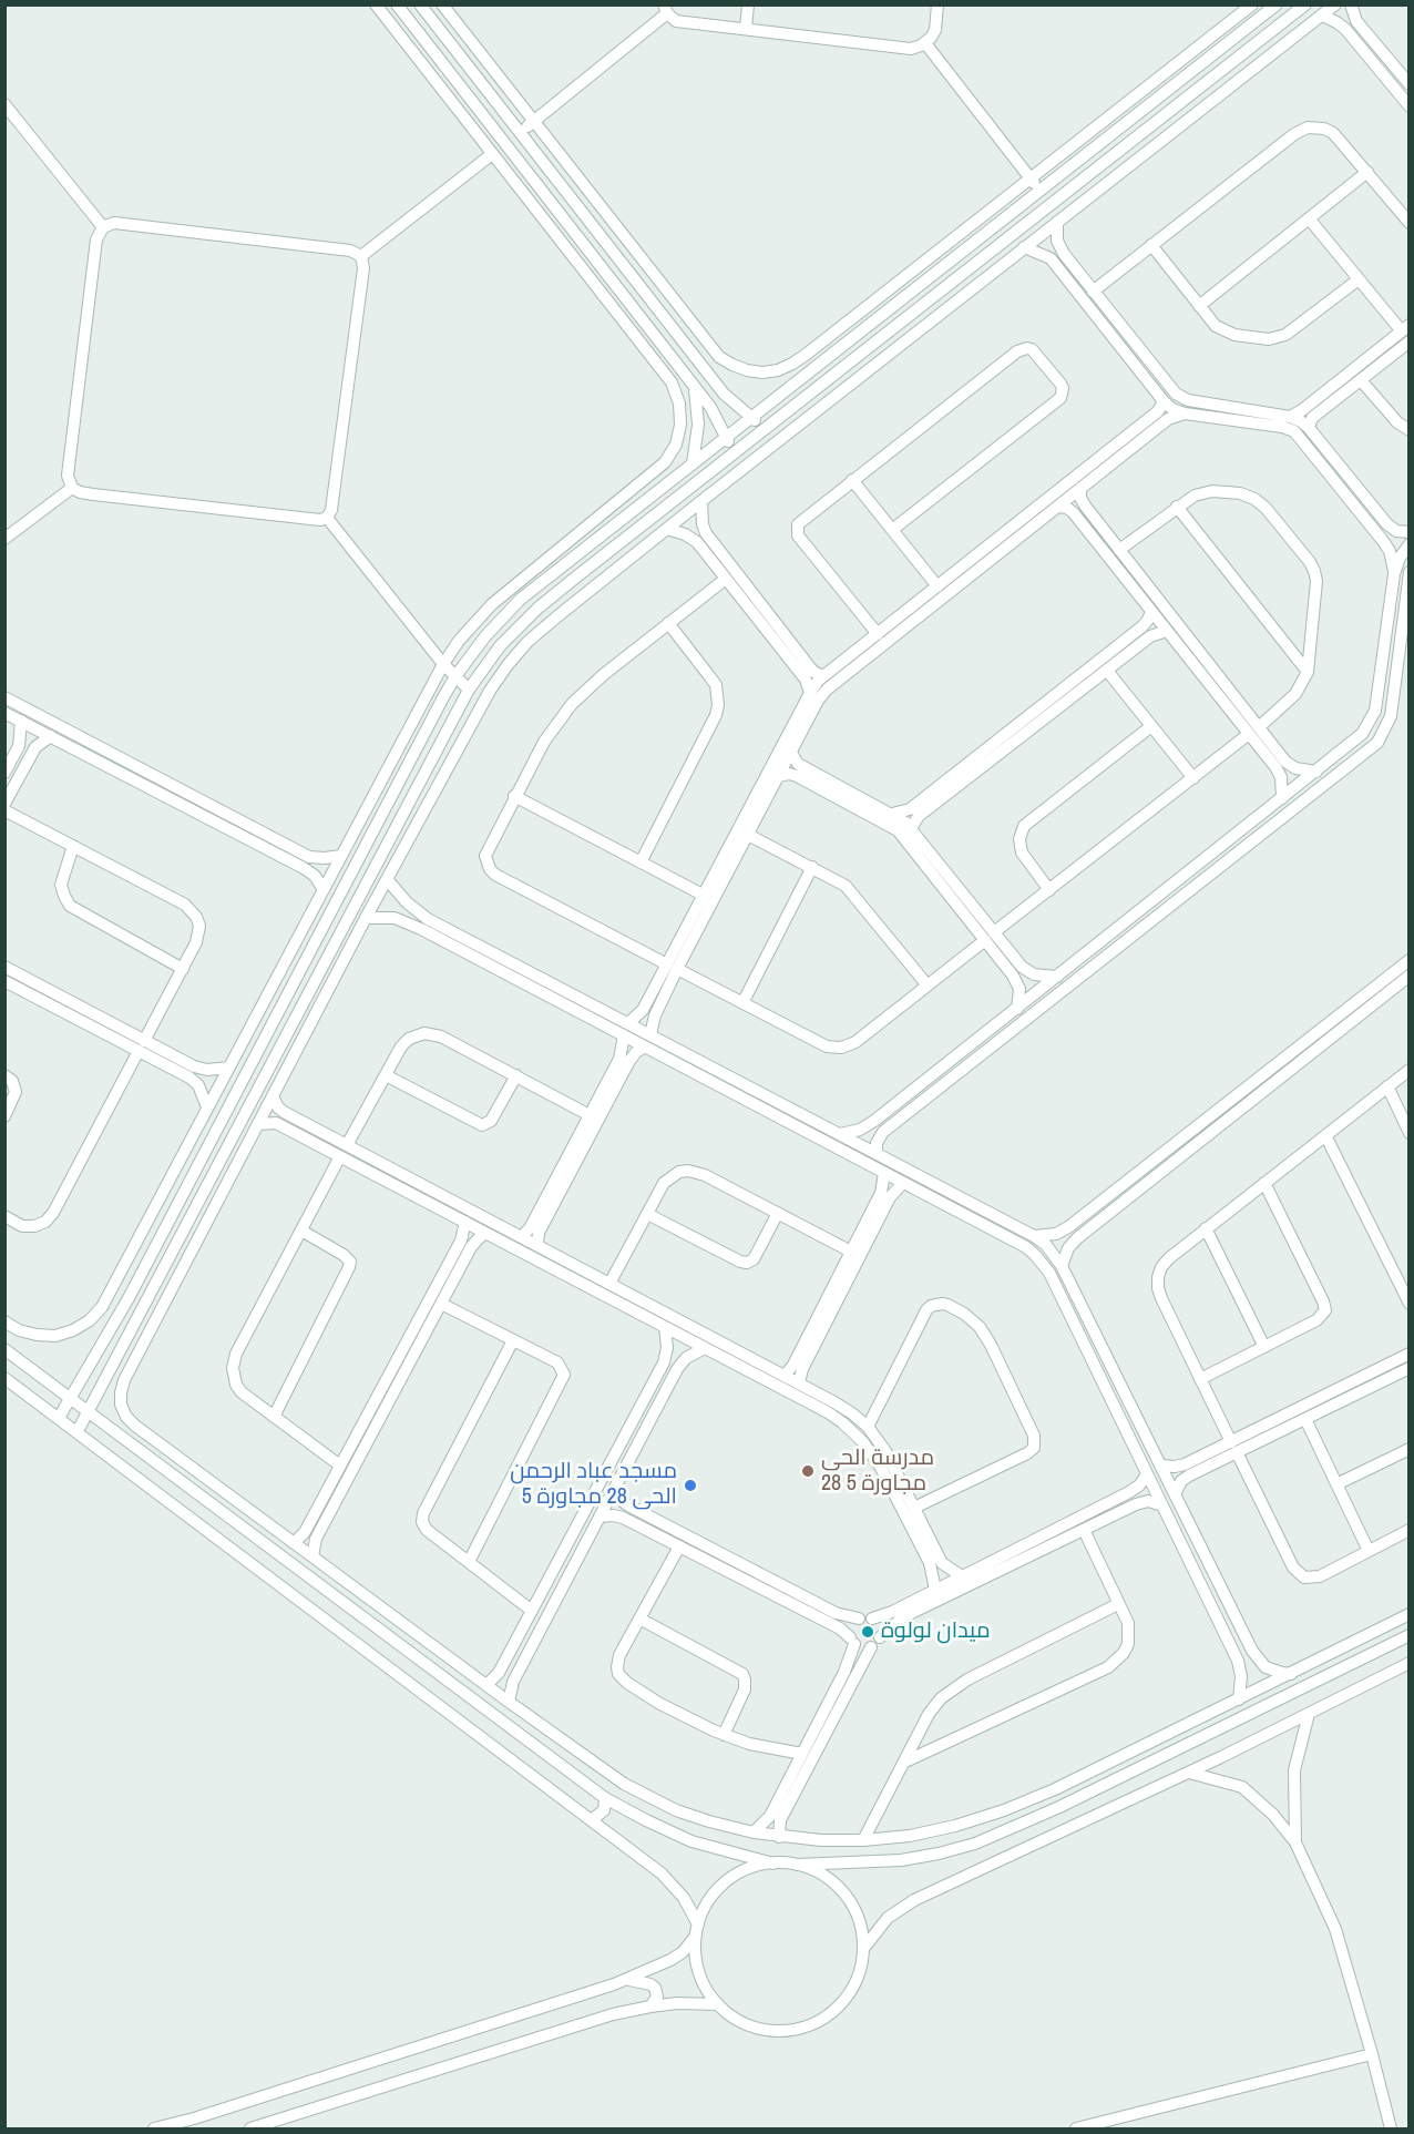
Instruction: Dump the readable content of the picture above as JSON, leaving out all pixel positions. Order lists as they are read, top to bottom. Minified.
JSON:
{"places":["مدرسة الحى 28 مجاورة 5","مسجد عباد الرحمن الحى 28 مجاورة 5","ميدان لولوة"]}
